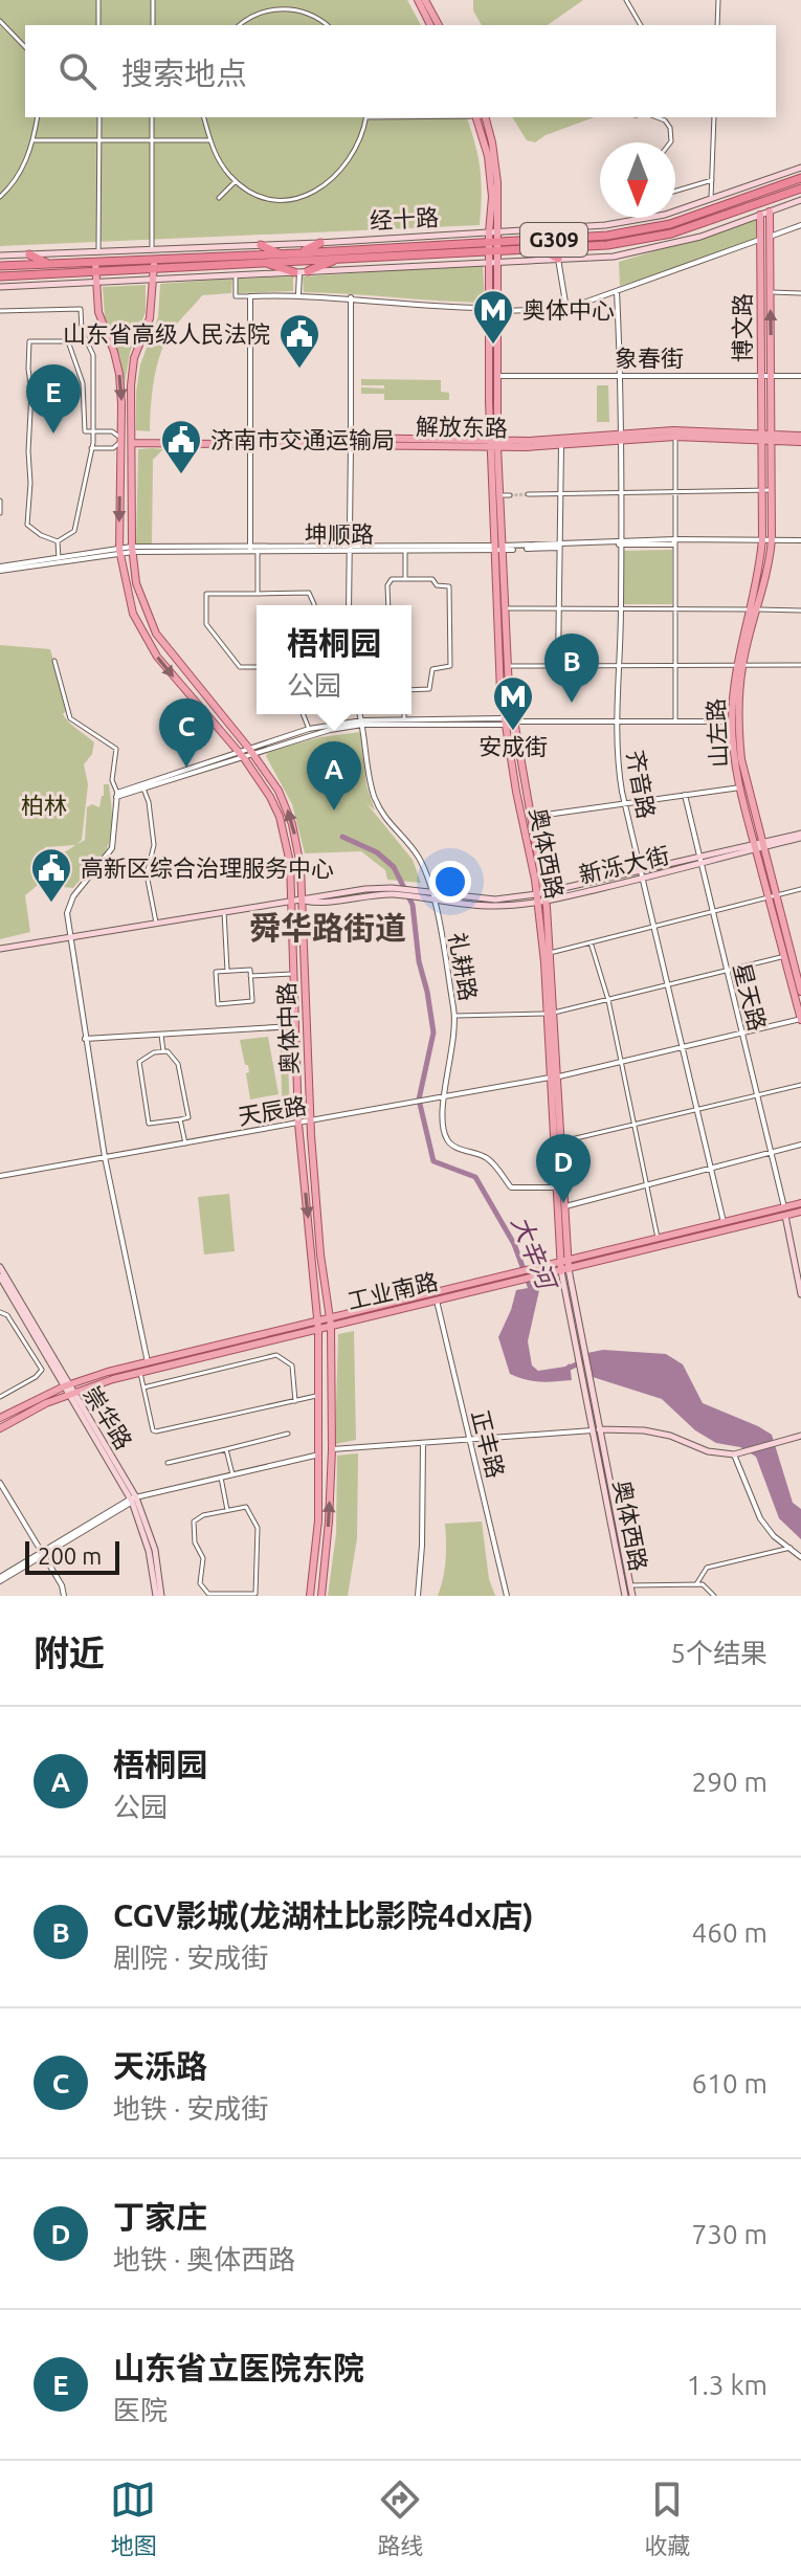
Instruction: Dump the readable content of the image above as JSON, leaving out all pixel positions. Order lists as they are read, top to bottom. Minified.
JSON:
{"streets":{"highway":["经十路","G309"],"main road":["博文路","解放东路","山左路","奥体西路","新泺大街","奥体中路","工业南路","崇华路"],"street":["象春街","坤顺路","齐音路","礼耕路","星天路","天辰路","正丰路"]},"crossings":[["经十路","博文路"],["经十路","奥体西路"],["经十路","奥体中路"],["博文路","象春街"],["博文路","解放东路"],["博文路","山左路"],["象春街","齐音路"],["象春街","奥体西路"],["解放东路","山左路"],["解放东路","齐音路"],["解放东路","奥体西路"],["解放东路","奥体中路"],["坤顺路","山左路"],["坤顺路","齐音路"],["坤顺路","奥体西路"],["坤顺路","奥体中路"],["山左路","新泺大街"],["山左路","天辰路"],["齐音路","新泺大街"],["齐音路","天辰路"],["齐音路","工业南路"],["奥体西路","新泺大街"],["奥体西路","天辰路"],["奥体西路","工业南路"],["新泺大街","礼耕路"],["新泺大街","星天路"],["新泺大街","奥体中路"],["礼耕路","天辰路"],["星天路","天辰路"],["星天路","工业南路"],["奥体中路","天辰路"],["奥体中路","工业南路"],["工业南路","崇华路"],["工业南路","正丰路"]],"districts":["舜华路街道"],"water":["大辛河"],"parks":["柏林"],"places":{"metro station":["奥体中心","安成街"],"public building":["山东省高级人民法院","济南市交通运输局","高新区综合治理服务中心"]},"scale_bar":"200 m","north":"bottom","page":{"search":"搜索地点","pins":["E","B","C","A","D"],"popup":["梧桐园","公园"],"scale":"200 m","heading":["附近","5个结果"],"list":[{"mark":"A","name":"梧桐园","note":"公园","value":"290 m"},{"mark":"B","name":"CGV影城(龙湖杜比影院4dx店)","note":"剧院 · 安成街","value":"460 m"},{"mark":"C","name":"天泺路","note":"地铁 · 安成街","value":"610 m"},{"mark":"D","name":"丁家庄","note":"地铁 · 奥体西路","value":"730 m"},{"mark":"E","name":"山东省立医院东院","note":"医院","value":"1.3 km"}],"nav":["地图","路线","收藏"]}}
